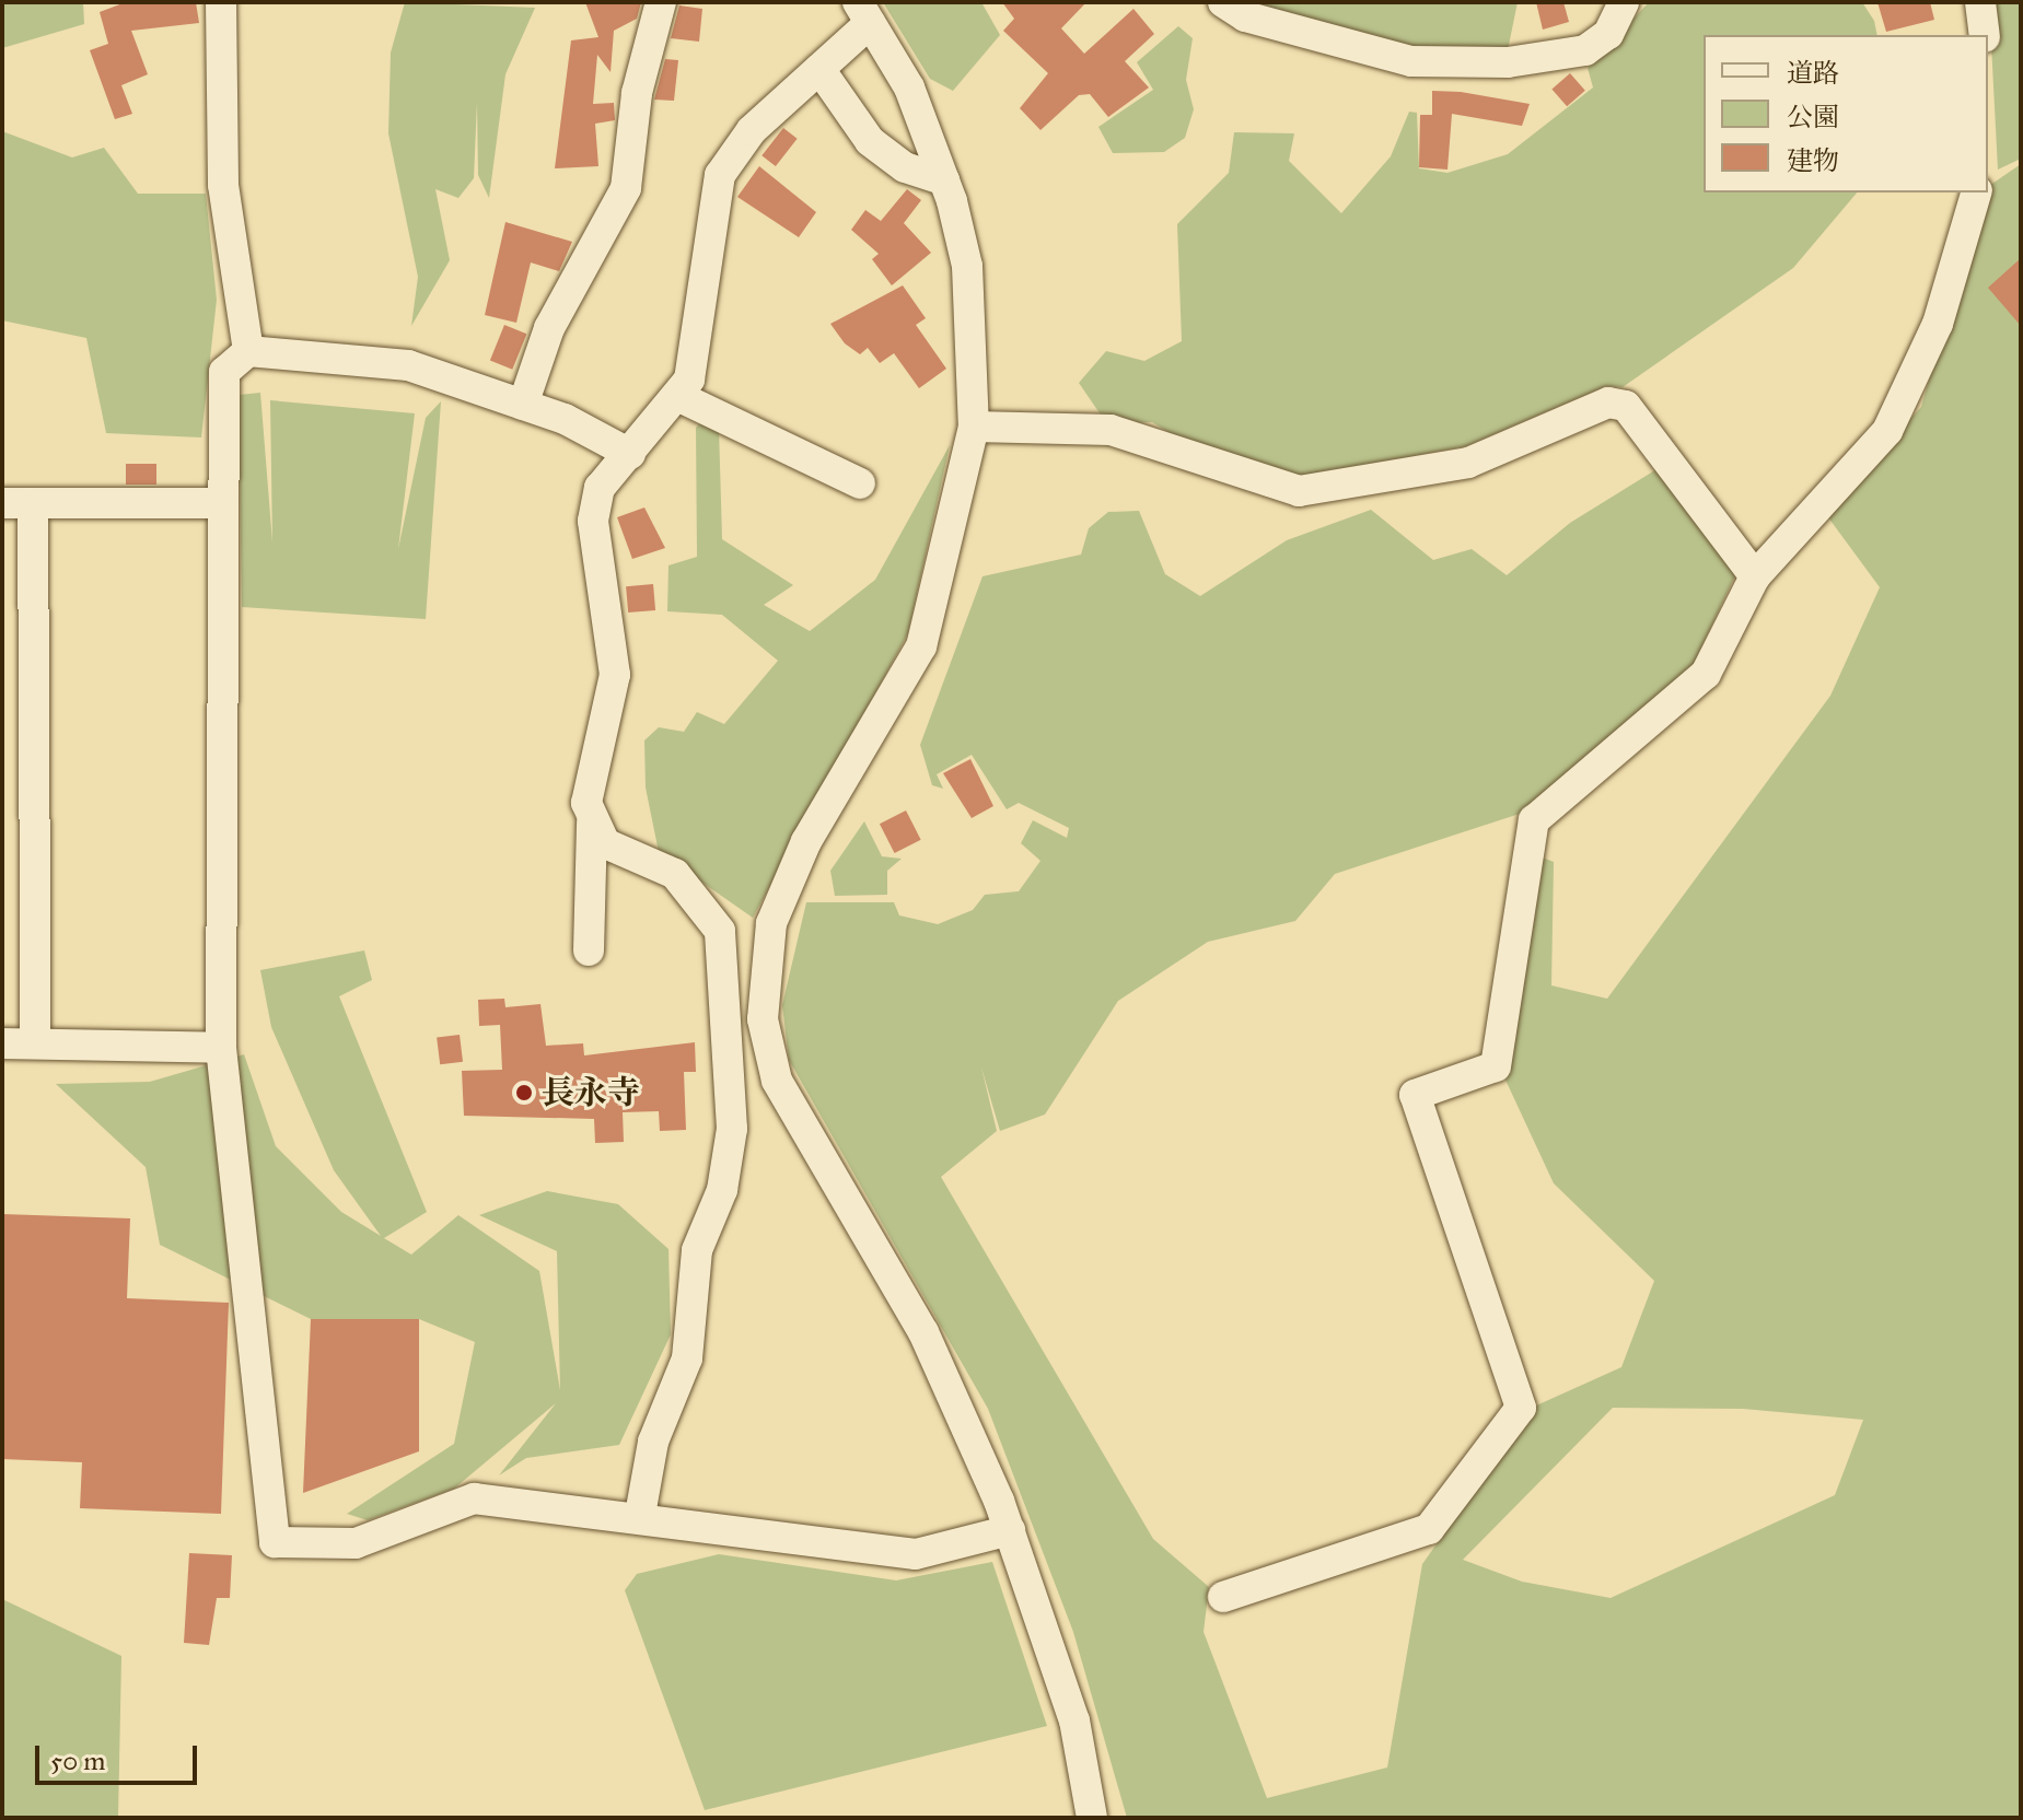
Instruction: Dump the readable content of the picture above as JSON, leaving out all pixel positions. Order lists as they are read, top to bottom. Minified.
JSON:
{"places":["長永寺"],"legend":["道路","公園","建物"],"scale_bar":"50 m"}
